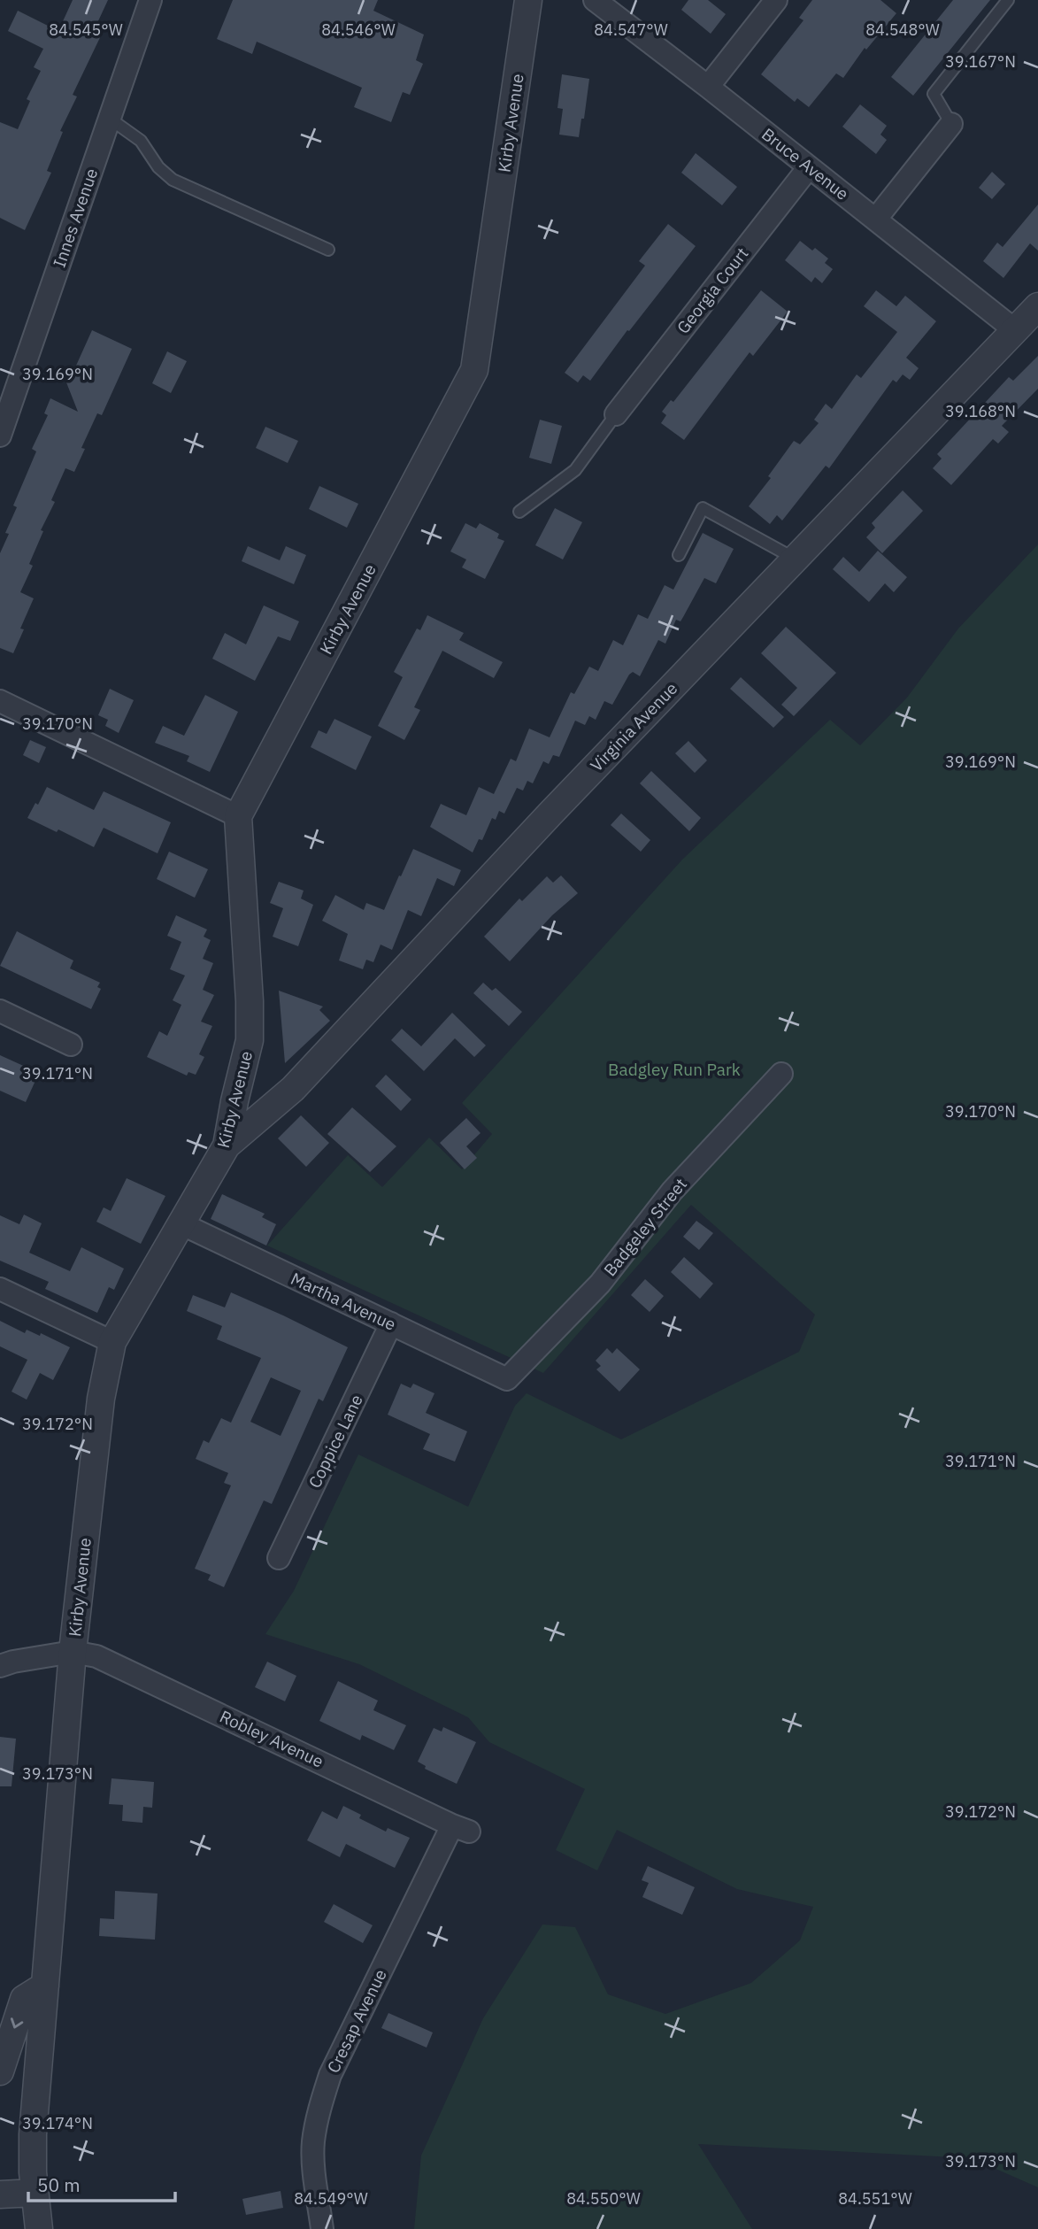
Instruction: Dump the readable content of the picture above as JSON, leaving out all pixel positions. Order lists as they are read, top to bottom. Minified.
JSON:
{"streets":{"street":["Kirby Avenue","Bruce Avenue","Innes Avenue","Georgia Court","Virginia Avenue","Badgeley Street","Martha Avenue","Coppice Lane","Robley Avenue","Cresap Avenue"]},"crossings":[["Kirby Avenue","Virginia Avenue"],["Kirby Avenue","Martha Avenue"],["Kirby Avenue","Robley Avenue"],["Bruce Avenue","Georgia Court"],["Bruce Avenue","Virginia Avenue"],["Badgeley Street","Martha Avenue"],["Martha Avenue","Coppice Lane"],["Robley Avenue","Cresap Avenue"]],"parks":["Badgley Run Park"],"scale_bar":"50 m","coordinates":["84.548°W","84.545°W","84.546°W","84.547°W","39.167°N","39.169°N","39.168°N","39.170°N","39.171°N","39.172°N","39.173°N","39.174°N","84.549°W","84.550°W","84.551°W"]}
